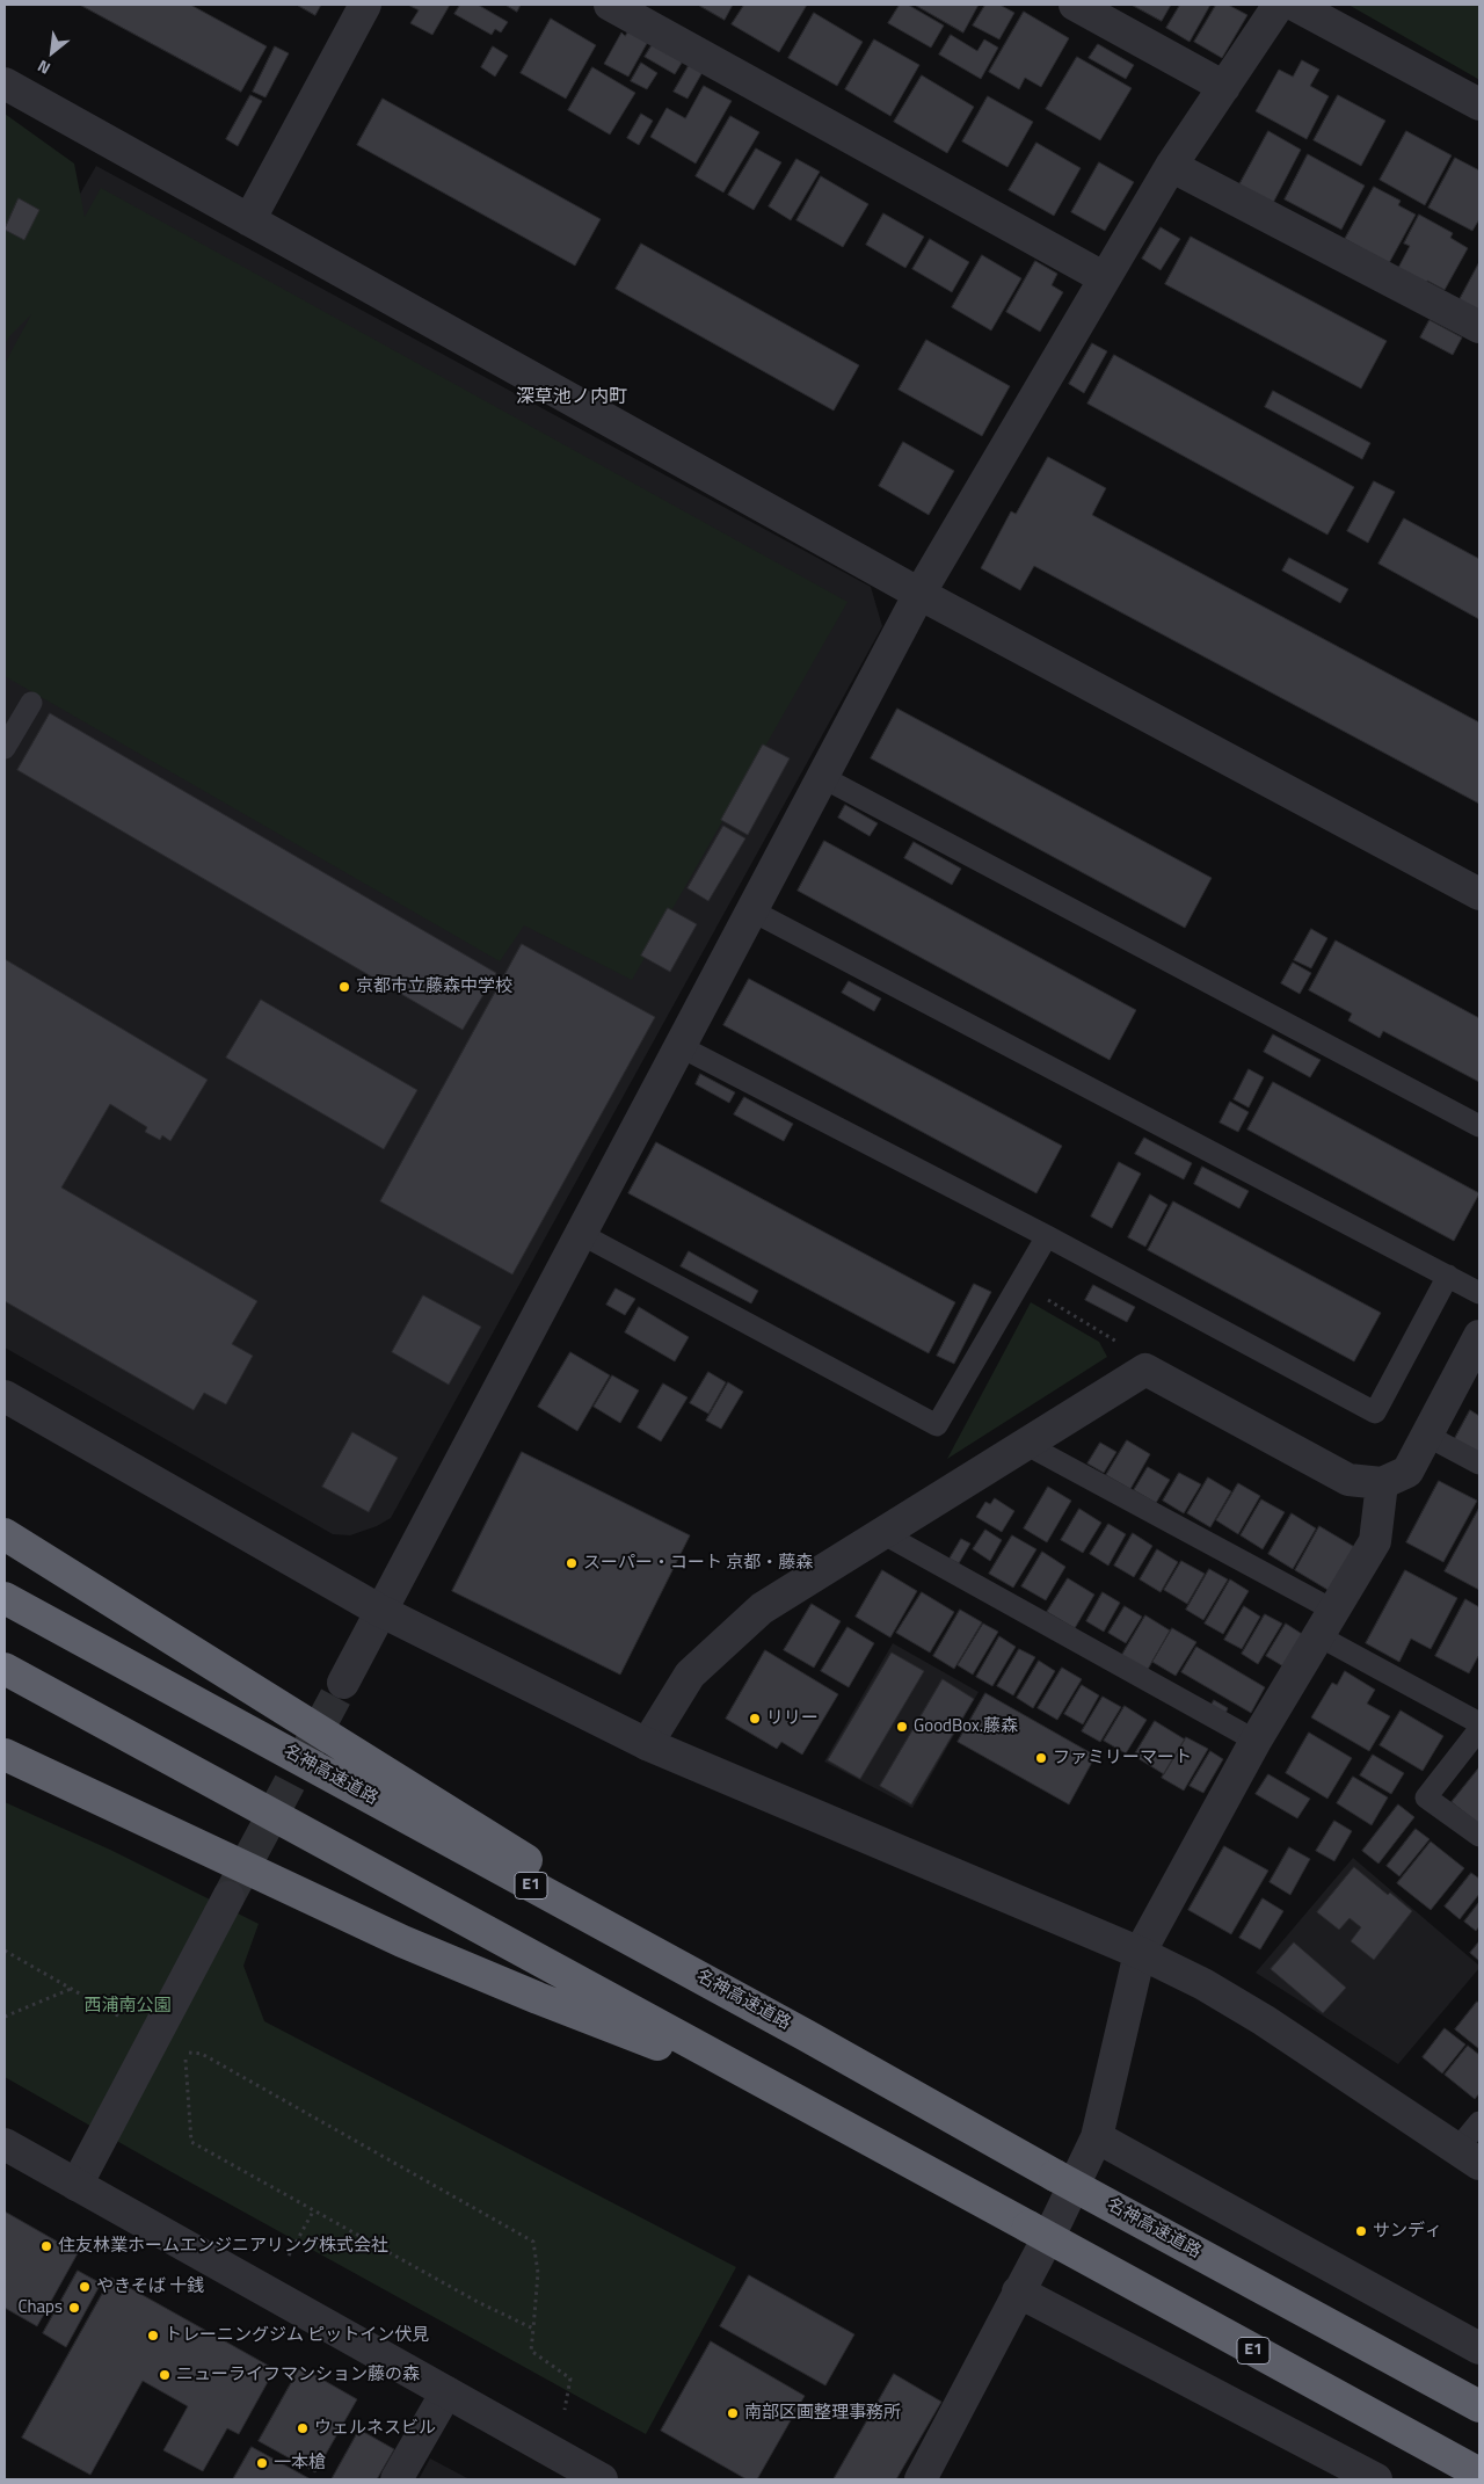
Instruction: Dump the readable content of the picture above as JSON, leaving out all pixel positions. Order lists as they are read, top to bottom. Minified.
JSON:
{"streets":{"highway":["名神高速道路","E1"]},"districts":["深草池ノ内町"],"parks":["西浦南公園"],"places":["京都市立藤森中学校","スーパー・コート 京都・藤森","リリー","GoodBox.藤森","ファミリーマート","サンディ","住友林業ホームエンジニアリング株式会社","やきそば 十銭","Chaps","トレーニングジム ピットイン伏見","ニューライフマンション藤の森","南部区画整理事務所","ウェルネスビル","一本槍"],"north":"bottom left"}
